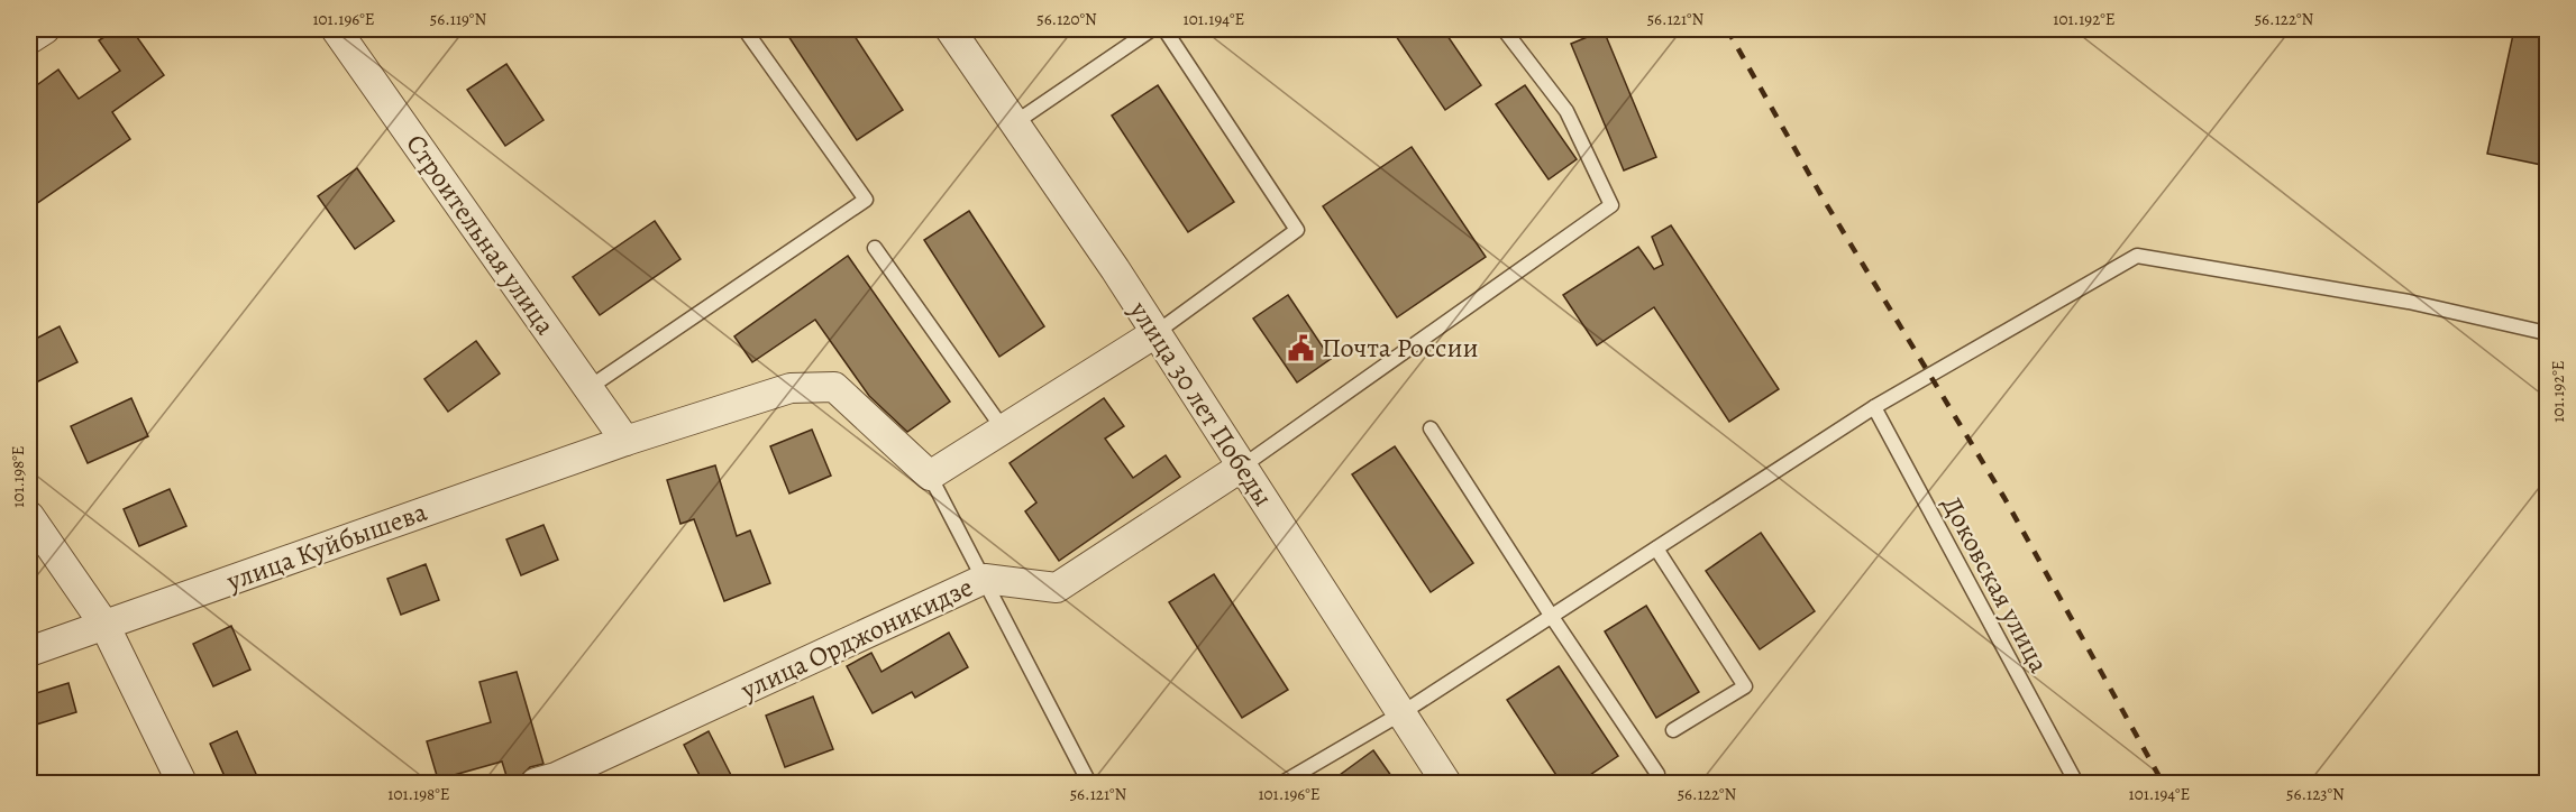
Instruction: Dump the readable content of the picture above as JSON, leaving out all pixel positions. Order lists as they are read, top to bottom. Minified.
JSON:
{"streets":{"street":["Строительная улица","улица 30 лет Победы","улица Куйбышева","улица Орджоникидзе"],"lane":["Доковская улица"]},"crossings":[["Строительная улица","улица Куйбышева"],["улица 30 лет Победы","улица Орджоникидзе"]],"places":{"public building":["Почта России"]},"coordinates":["101.196°E","56.119°N","56.120°N","101.194°E","56.121°N","101.192°E","56.122°N","101.198°E","56.123°N"]}
